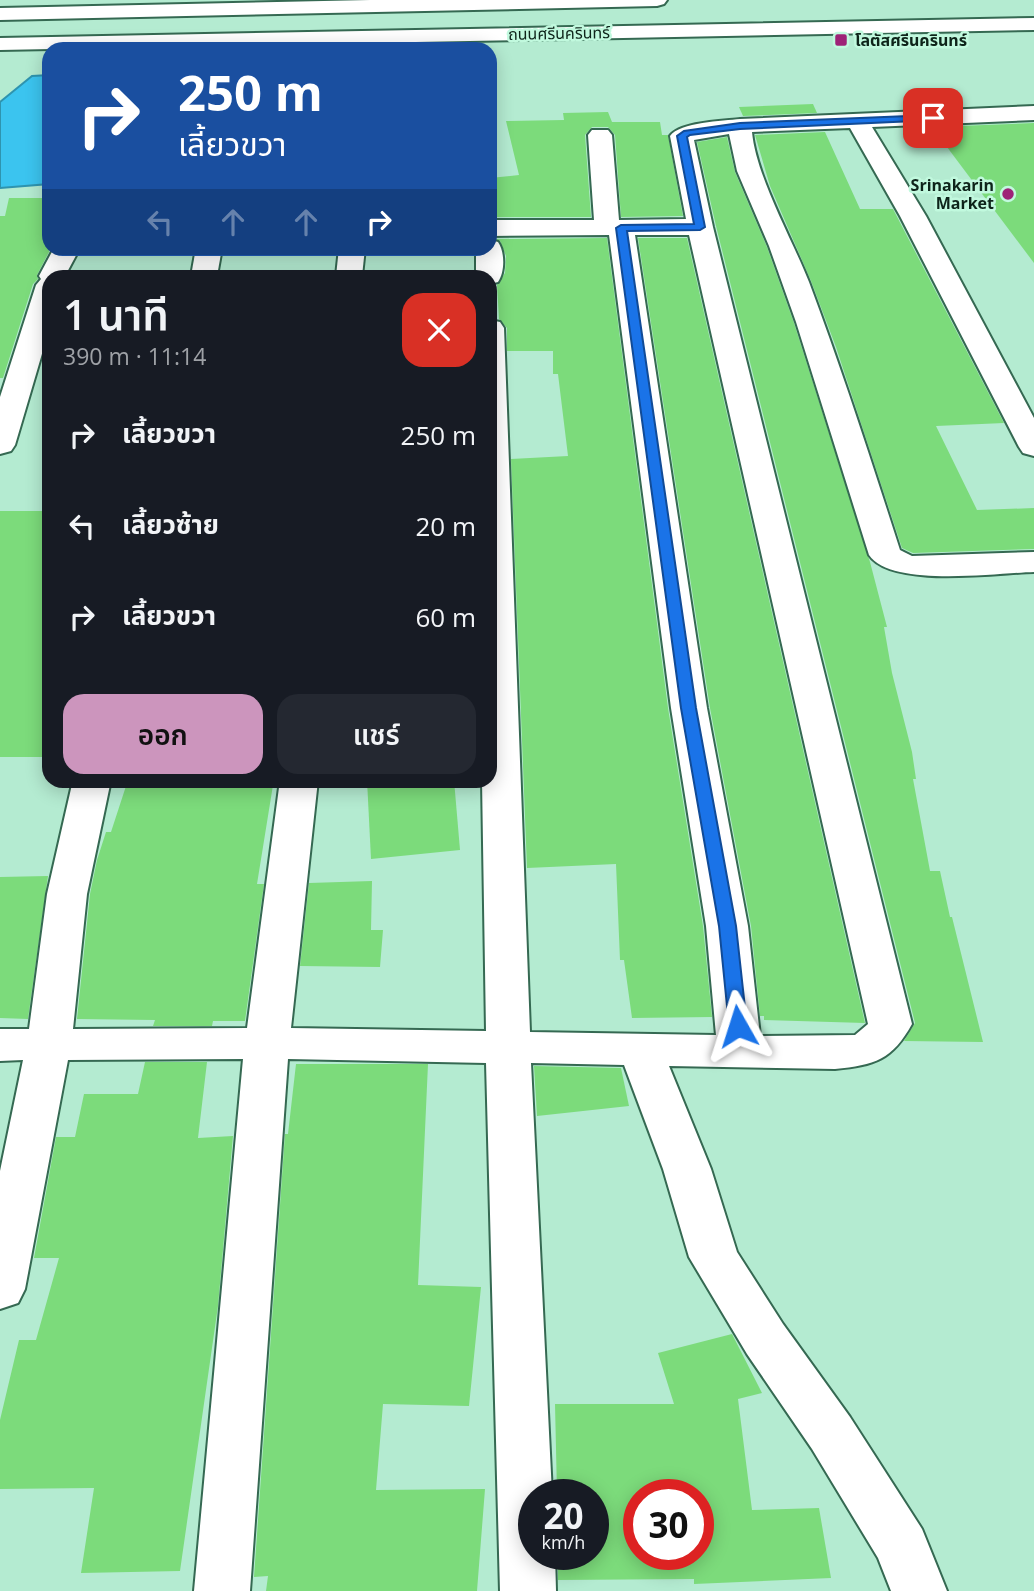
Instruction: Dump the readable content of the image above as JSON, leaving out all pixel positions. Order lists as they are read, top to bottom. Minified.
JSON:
{"streets":{"street":["ถนนศรีนครินทร์"]},"places":{"transit":["โลตัสศรีนครินทร์"],"other":["Srinakarin Market"]},"page":{"turn":["250 m","เลี้ยวขวา"],"heading":["1 นาที","390 m · 11:14"],"list":[{"name":"เลี้ยวขวา","value":"250 m"},{"name":"เลี้ยวซ้าย","value":"20 m"},{"name":"เลี้ยวขวา","value":"60 m"}],"buttons":["ออก","แชร์"],"speed":"20 km/h","limit":"30"}}
